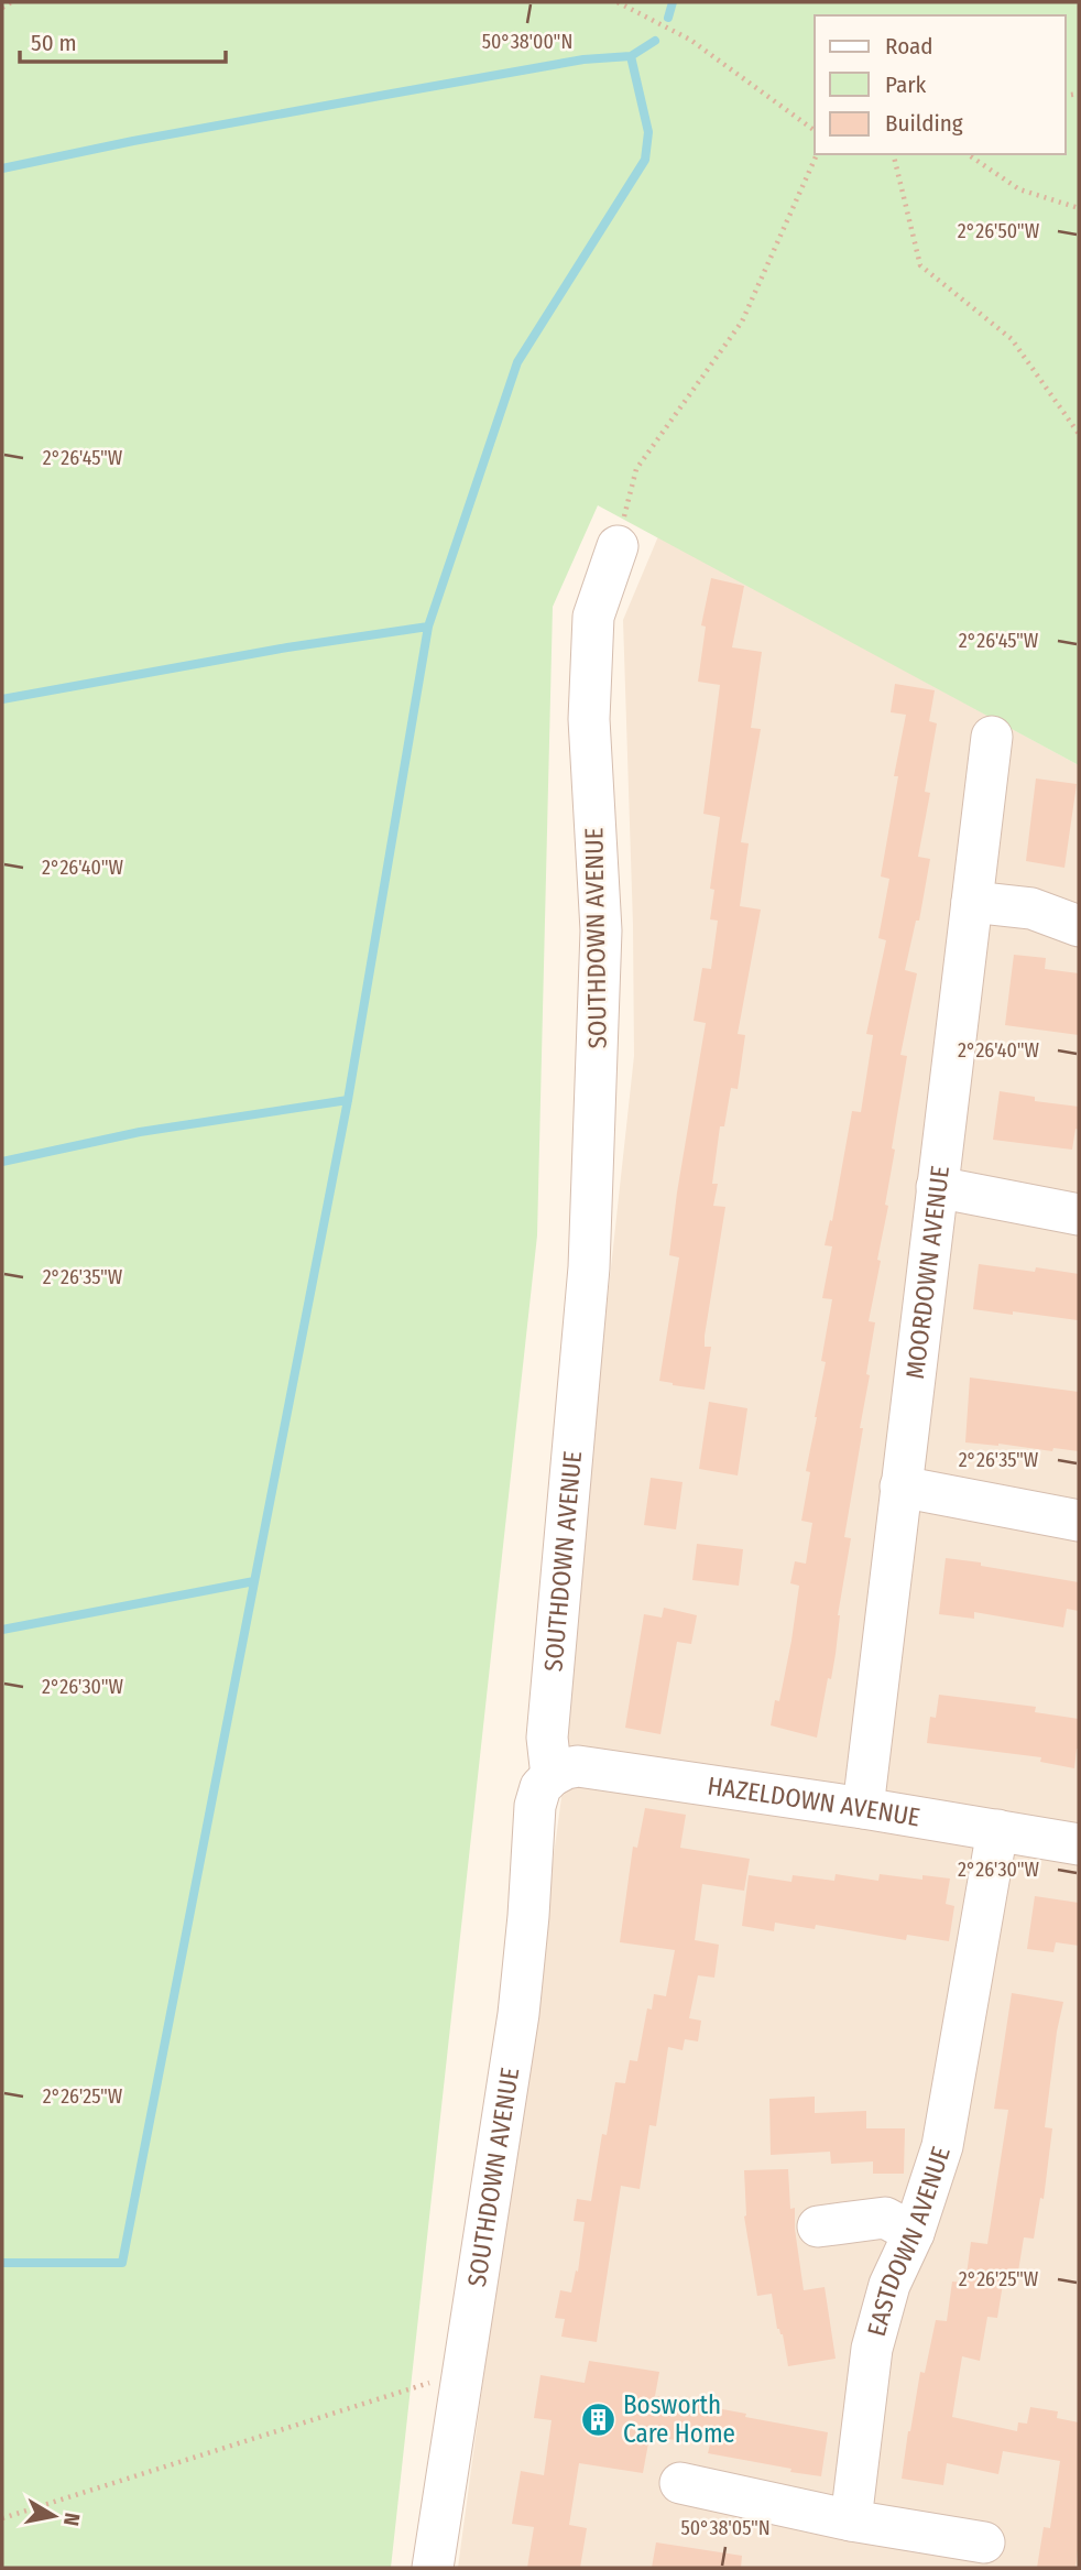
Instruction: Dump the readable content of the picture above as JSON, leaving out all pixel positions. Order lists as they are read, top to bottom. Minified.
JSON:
{"streets":{"street":["SOUTHDOWN AVENUE","MOORDOWN AVENUE","HAZELDOWN AVENUE","EASTDOWN AVENUE"]},"crossings":[["SOUTHDOWN AVENUE","HAZELDOWN AVENUE"],["MOORDOWN AVENUE","HAZELDOWN AVENUE"],["HAZELDOWN AVENUE","EASTDOWN AVENUE"]],"places":{"building":["Bosworth Care Home"]},"legend":["Road","Park","Building"],"scale_bar":"50 m","north":"right","coordinates":["50°38'00\"N","2°26'50\"W","2°26'45\"W","2°26'40\"W","2°26'35\"W","2°26'30\"W","2°26'25\"W","50°38'05\"N"]}
